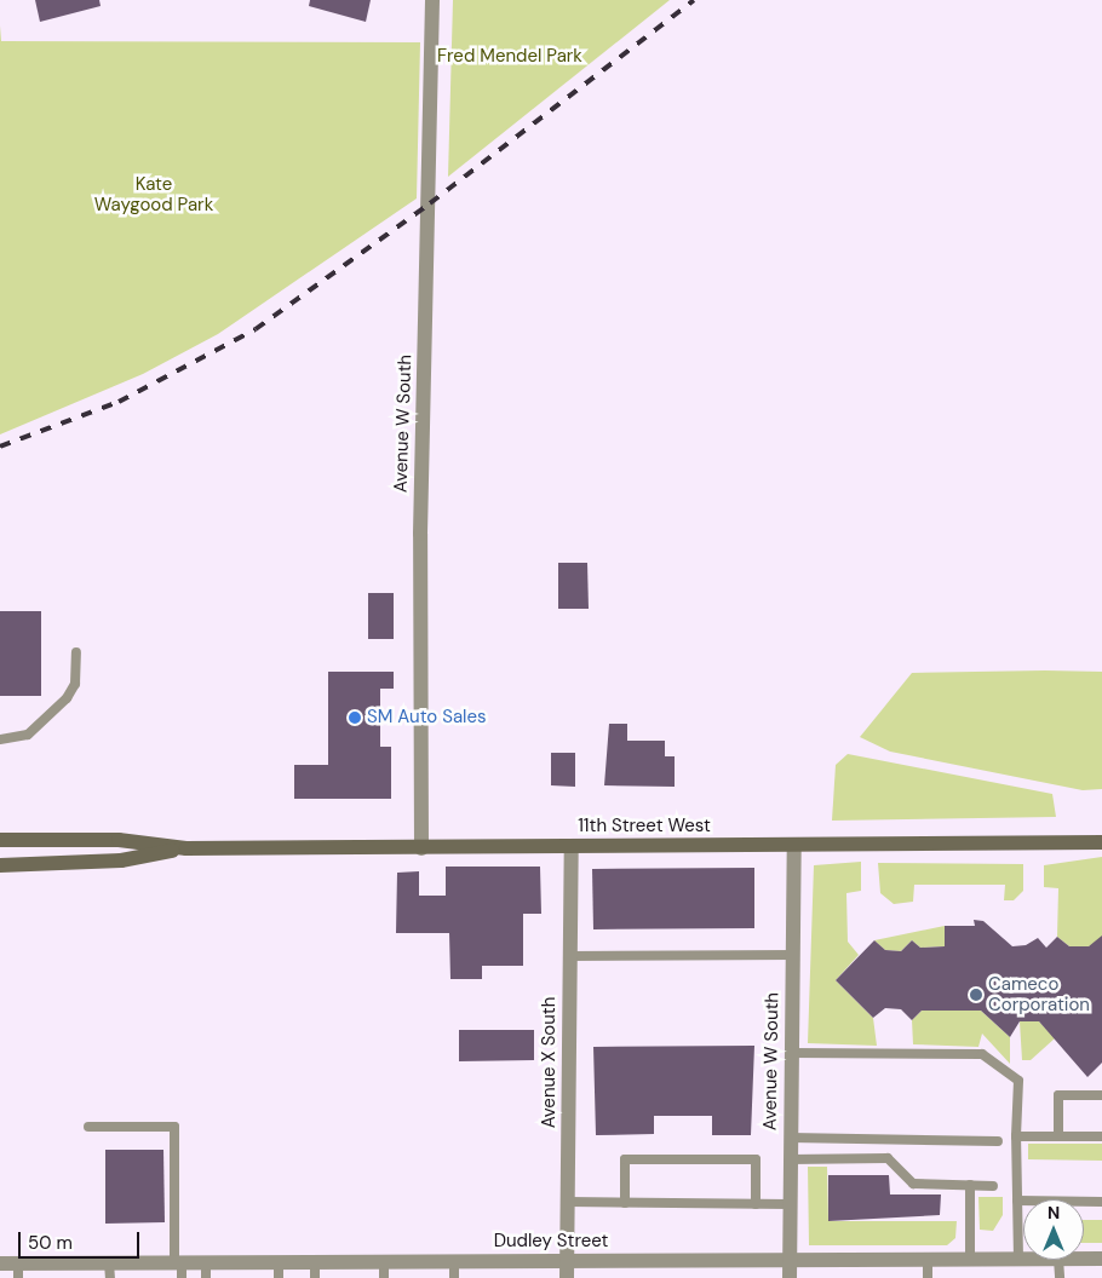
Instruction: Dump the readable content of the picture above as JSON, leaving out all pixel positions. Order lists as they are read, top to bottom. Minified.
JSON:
{"streets":{"main road":["11th Street West"],"street":["Avenue W South","Avenue X South","Dudley Street"]},"crossings":[["Avenue W South","11th Street West"],["Avenue W South","Dudley Street"],["11th Street West","Avenue X South"],["Avenue X South","Dudley Street"]],"parks":["Fred Mendel Park","Kate Waygood Park"],"places":["SM Auto Sales","Cameco Corporation"],"scale_bar":"50 m","north":"top"}
